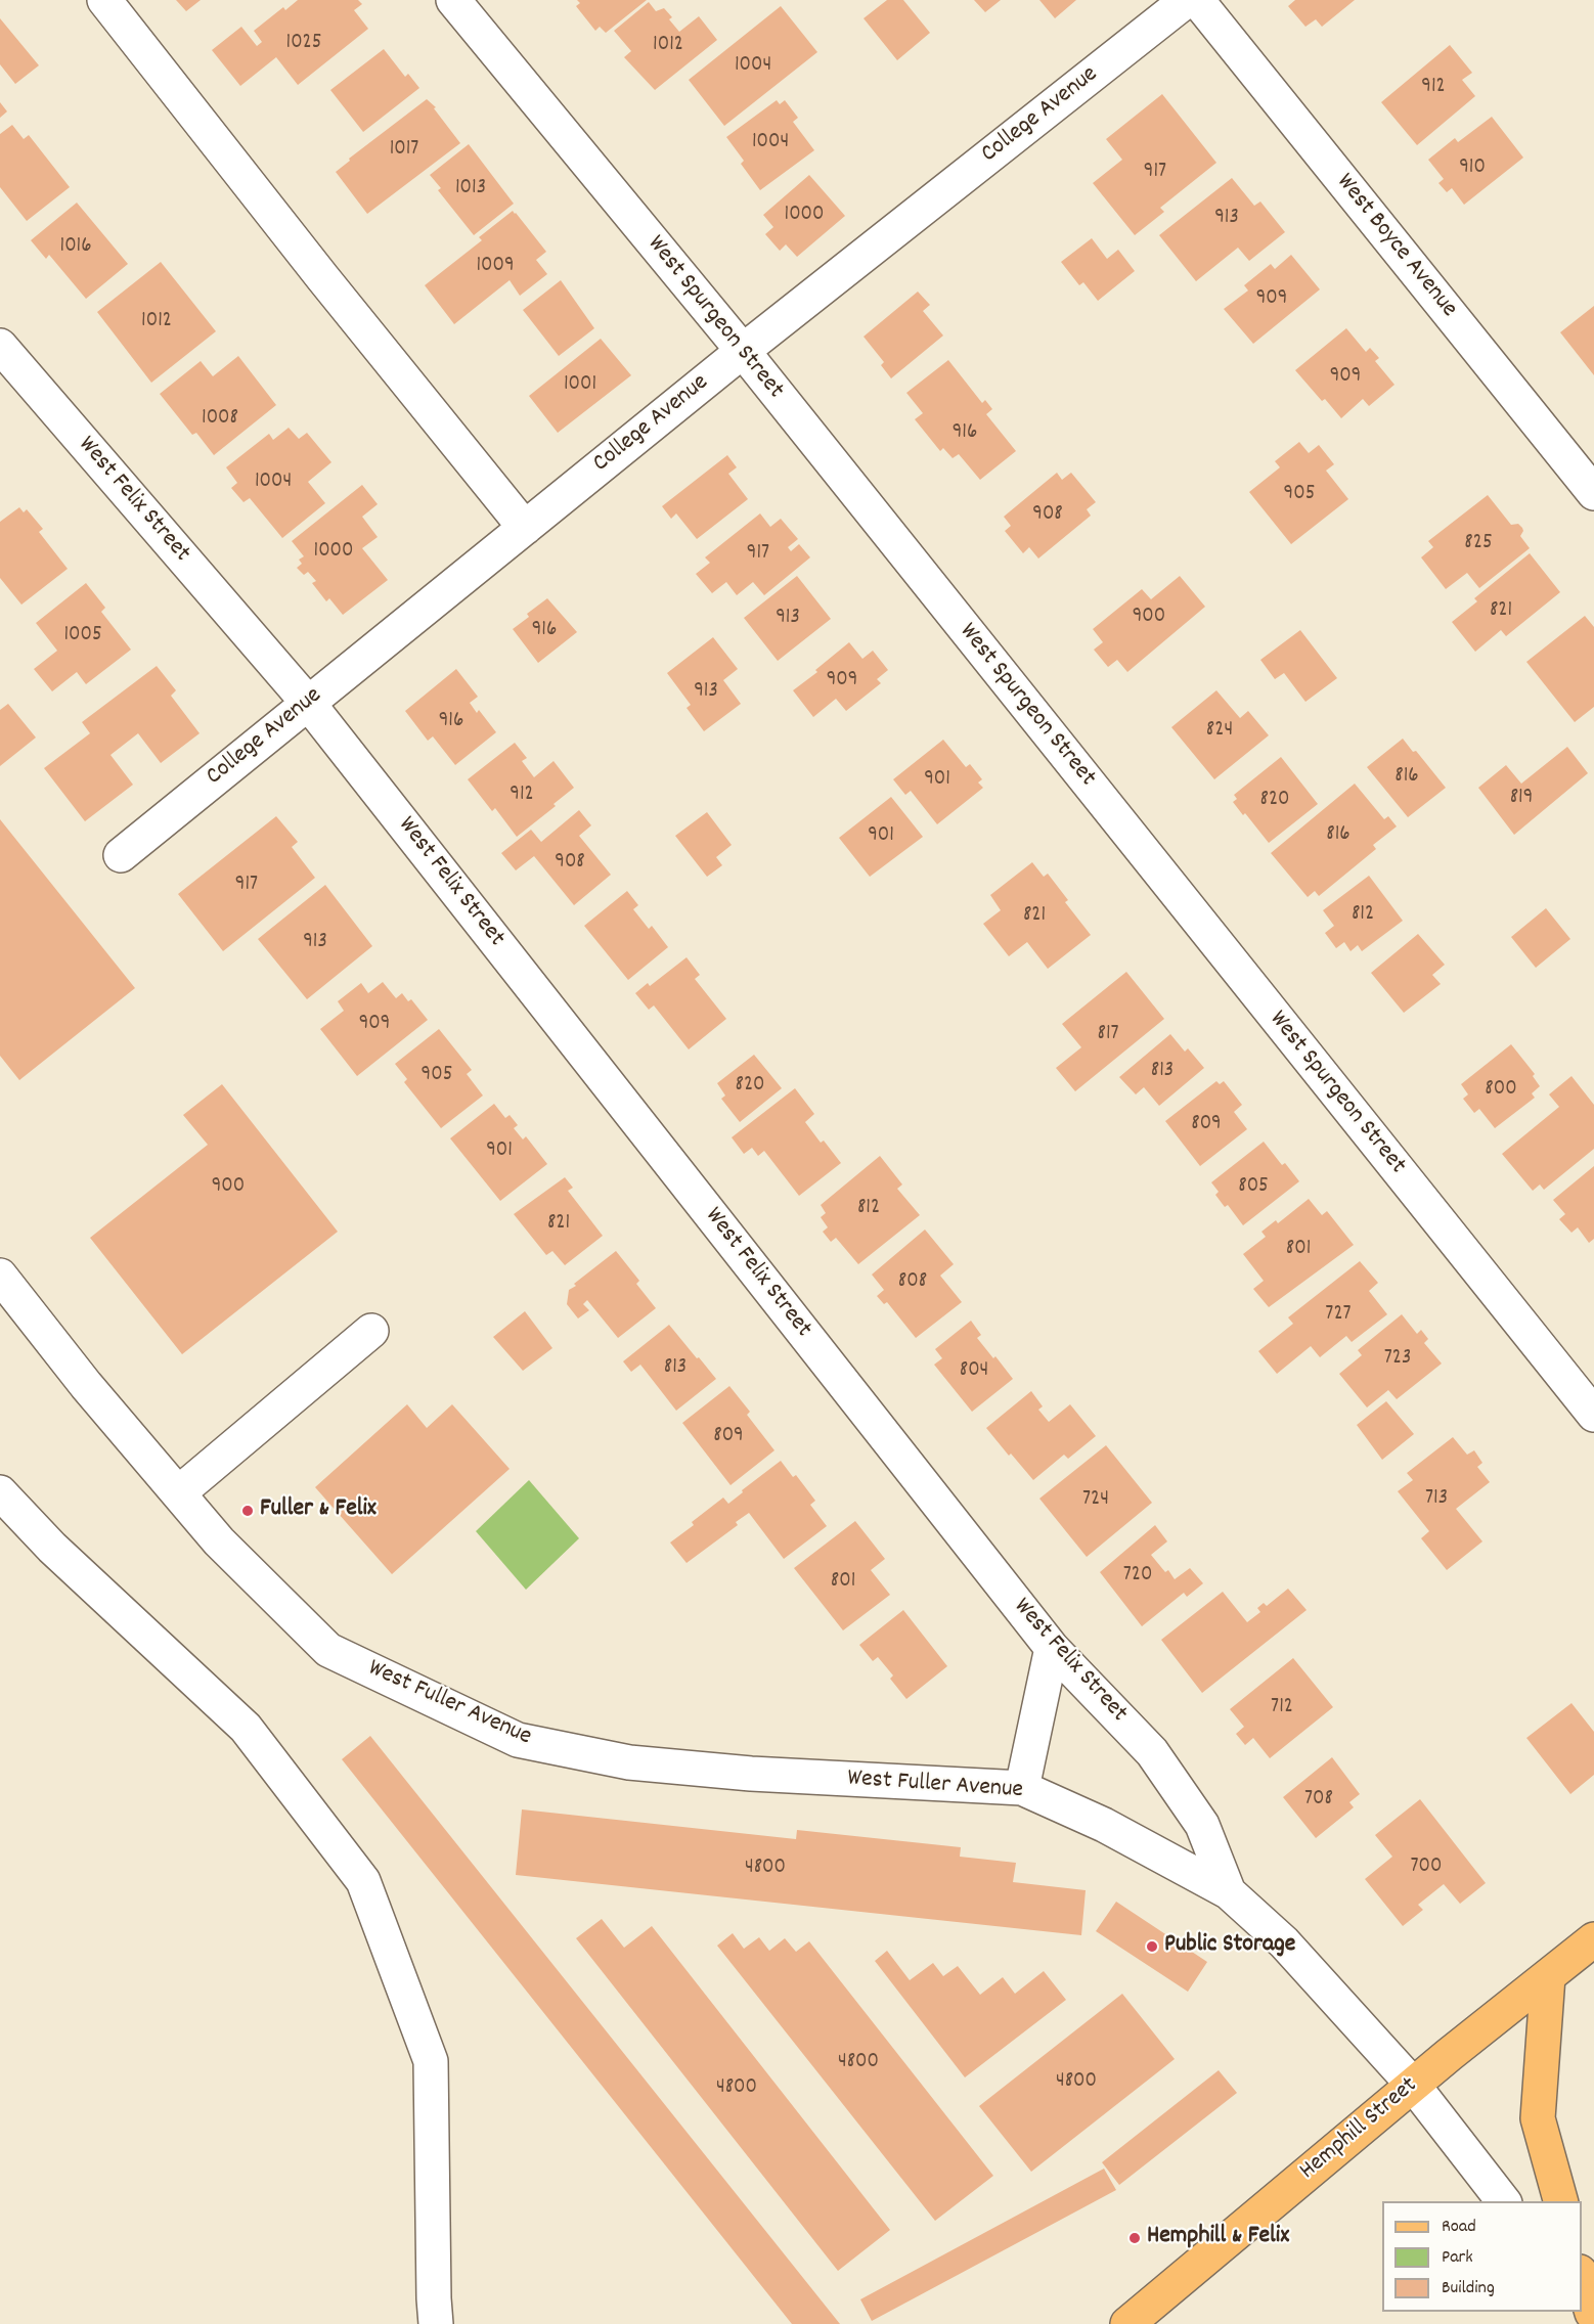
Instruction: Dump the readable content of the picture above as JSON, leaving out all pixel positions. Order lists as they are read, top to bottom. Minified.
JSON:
{"streets":{"main road":["Hemphill Street"],"street":["College Avenue","West Boyce Avenue","West Spurgeon Street","West Felix Street","West Fuller Avenue"]},"crossings":[["College Avenue","West Spurgeon Street"],["College Avenue","West Felix Street"],["West Felix Street","West Fuller Avenue"],["West Felix Street","Hemphill Street"]],"places":["Fuller & Felix","Public Storage","Hemphill & Felix"],"house_numbers":["1025","1012","1004","912","1004","1017","910","917","1013","1000","913","1016","1009","909","1012","909","1001","1008","916","1004","905","908","825","1000","917","821","900","913","916","1005","909","913","916","824","816","901","912","819","820","816","901","908","917","812","821","913","909","817","813","905","820","800","809","901","900","805","812","821","801","808","727","723","813","804","809","713","724","720","801","712","708","700","4800","4800","4800","4800"],"legend":["Road","Park","Building"]}
